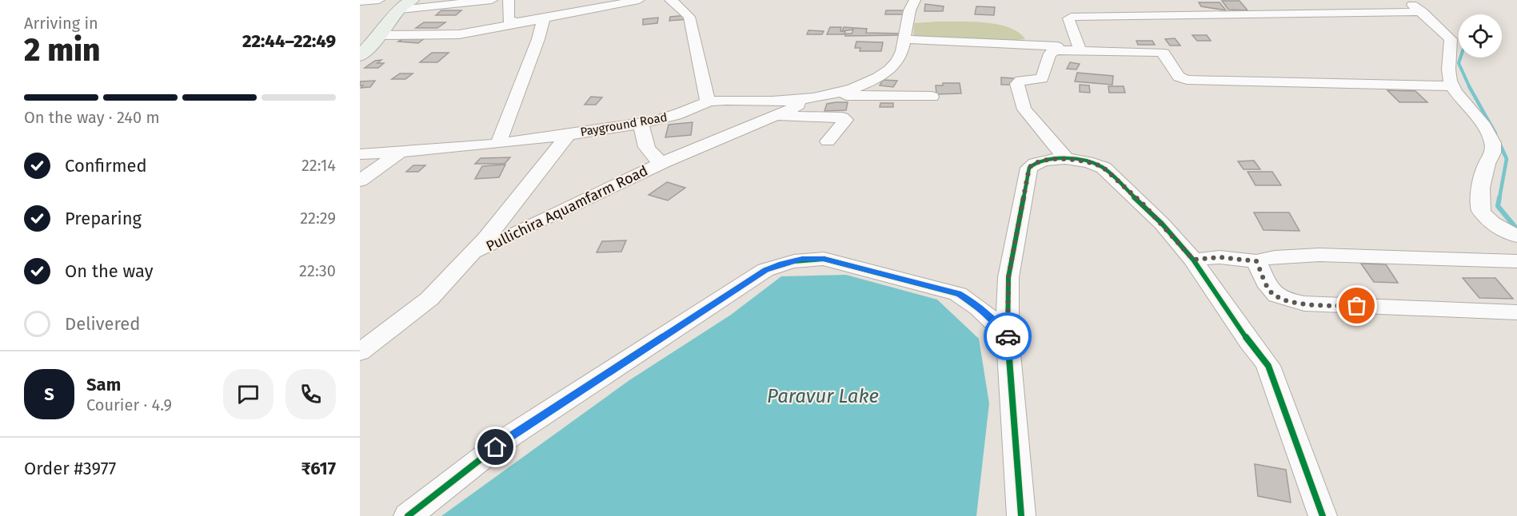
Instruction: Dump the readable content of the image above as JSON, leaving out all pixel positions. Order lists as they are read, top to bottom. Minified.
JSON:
{"streets":{"street":["Payground Road","Pullichira Aquamfarm Road"]},"crossings":[["Payground Road","Pullichira Aquamfarm Road"]],"water":["Paravur Lake"],"page":{"heading":["2 min","Arriving in","22:44–22:49"],"panel":["Sam","Courier · 4.9","Order #3977","₹617"],"bar":"On the way · 240 m","list":[["Confirmed","22:14"],["Preparing","22:29"],["On the way","22:30"],"Delivered"],"round":"S"}}
